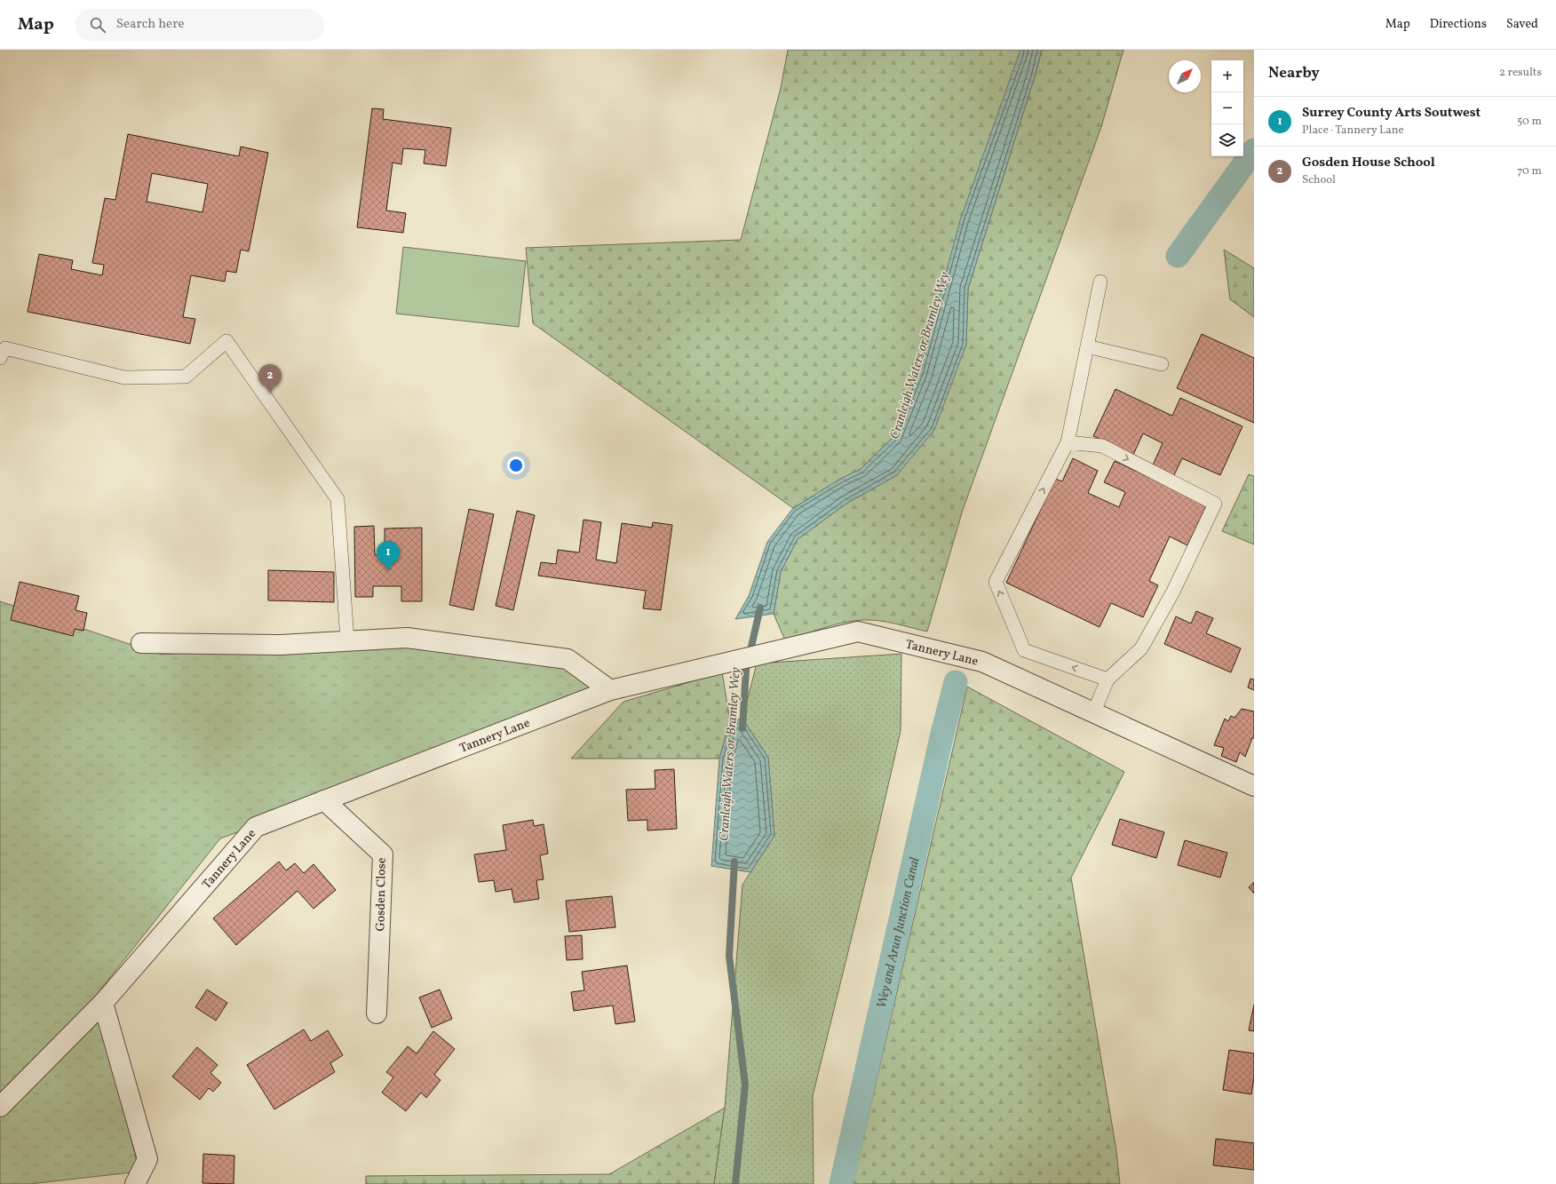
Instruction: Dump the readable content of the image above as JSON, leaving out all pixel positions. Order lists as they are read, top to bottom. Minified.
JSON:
{"streets":{"street":["Tannery Lane","Gosden Close"]},"crossings":[["Tannery Lane","Gosden Close"]],"water":["Cranleigh Waters or Bramley Wey","Wey and Arun Junction Canal"],"north":"top right","page":{"header":"Map","search":"Search here","nav":["Map","Directions","Saved"],"heading":["Nearby","2 results"],"map_buttons":["+","−"],"list":[{"mark":"1","name":"Surrey County Arts Soutwest","note":"Place · Tannery Lane","value":"50 m"},{"mark":"2","name":"Gosden House School","note":"School","value":"70 m"}],"pins":["2","1"]}}
